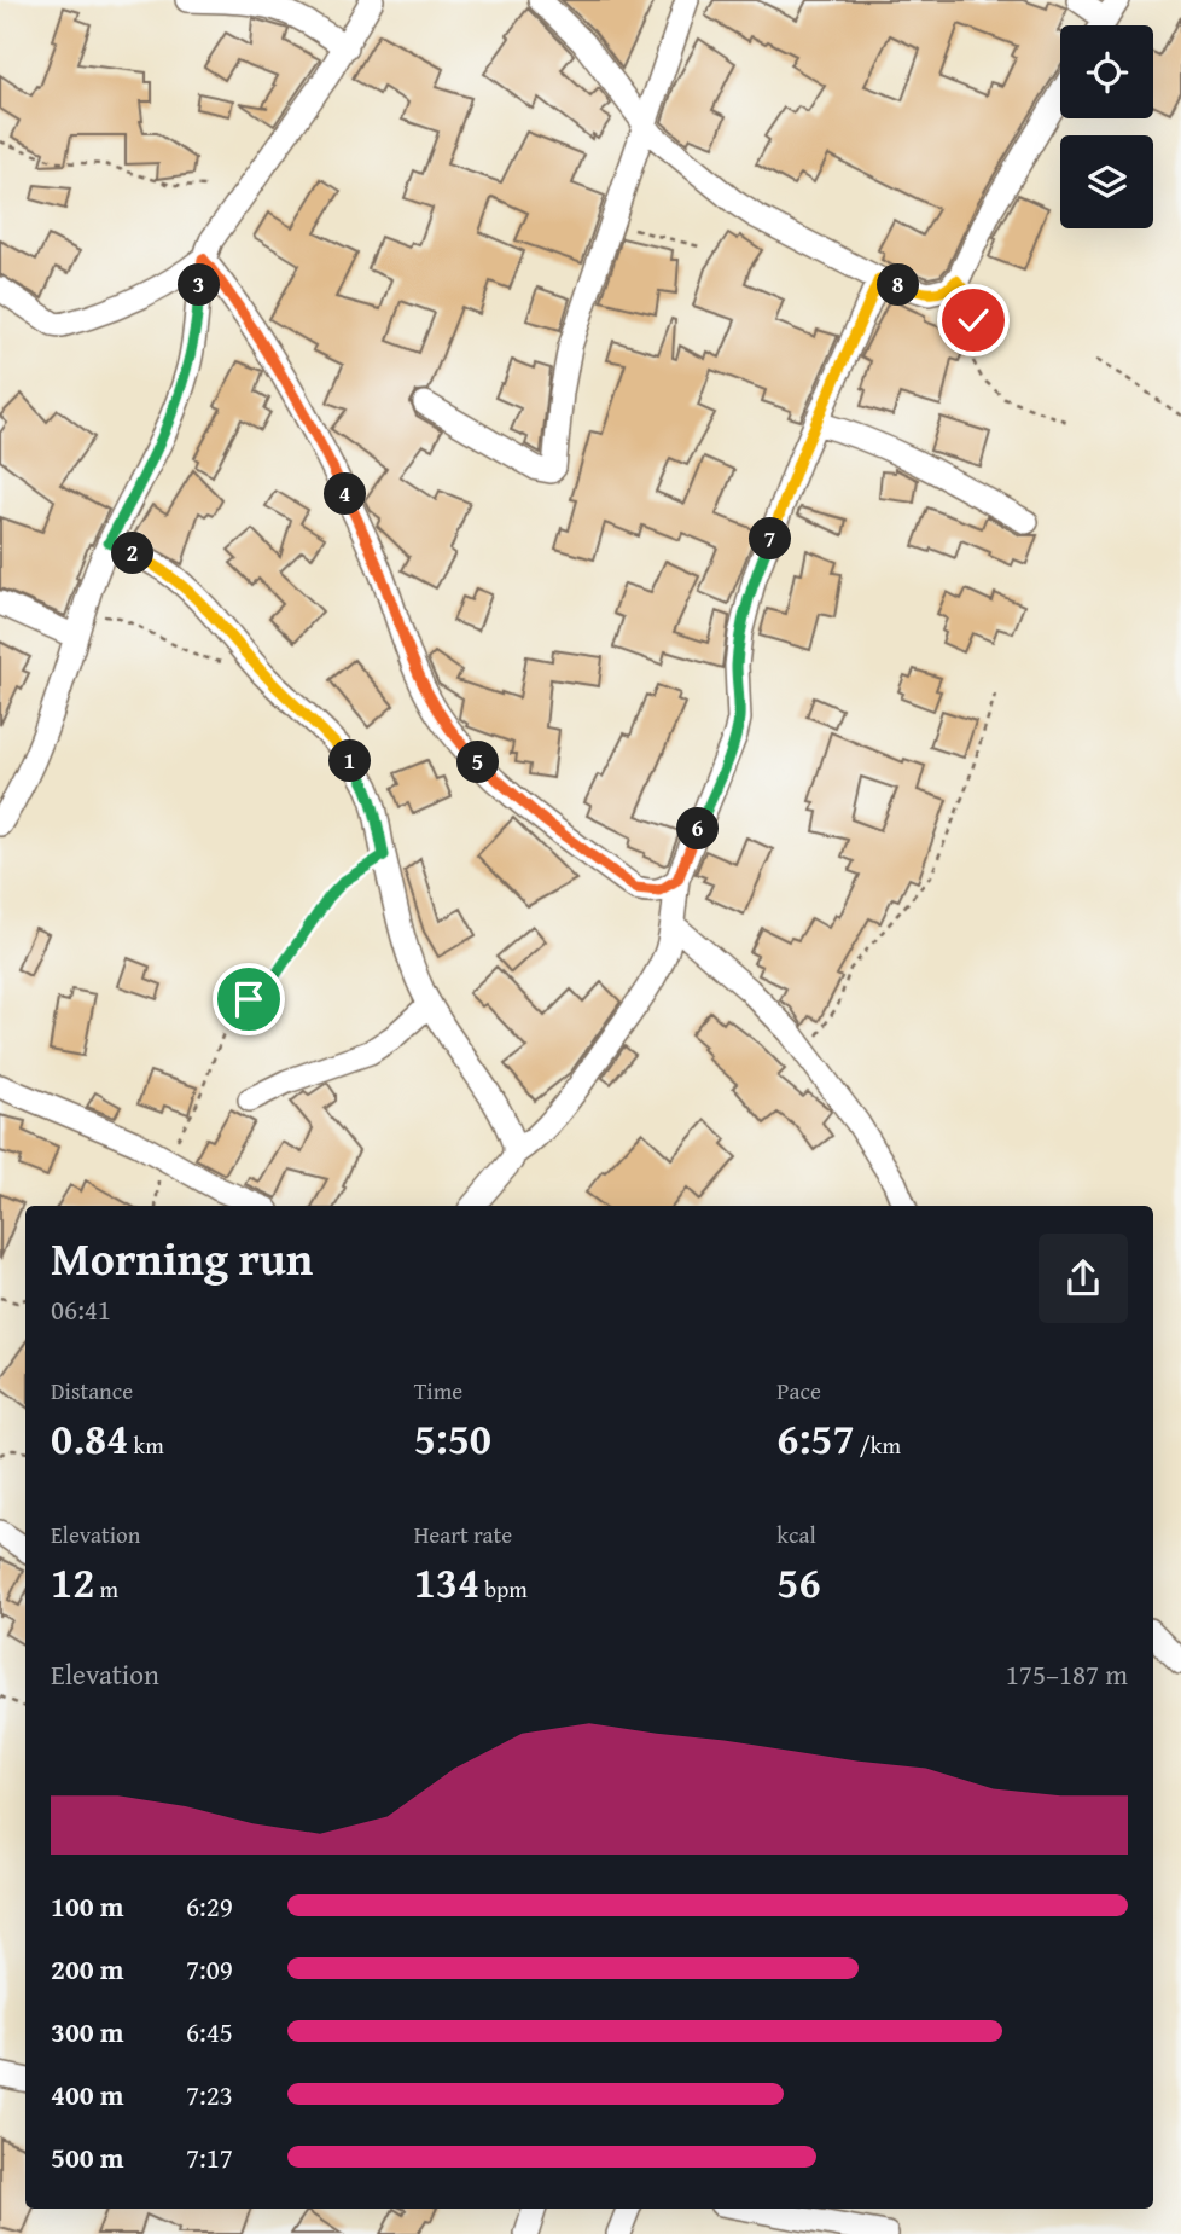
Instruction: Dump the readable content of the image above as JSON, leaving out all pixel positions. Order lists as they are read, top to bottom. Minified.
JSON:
{"page":{"pins":["3","8","4","7","2","1","5","6"],"heading":["Morning run","06:41"],"stats":[["Distance","0.84 km"],["Time","5:50"],["Pace","6:57 /km"],["Elevation","12 m"],["Heart rate","134 bpm"],["kcal","56"]],"chart":["Elevation","175–187 m"],"list":[{"name":"100 m","note":"6:29"},{"name":"200 m","note":"7:09"},{"name":"300 m","note":"6:45"},{"name":"400 m","note":"7:23"},{"name":"500 m","note":"7:17"}]}}
